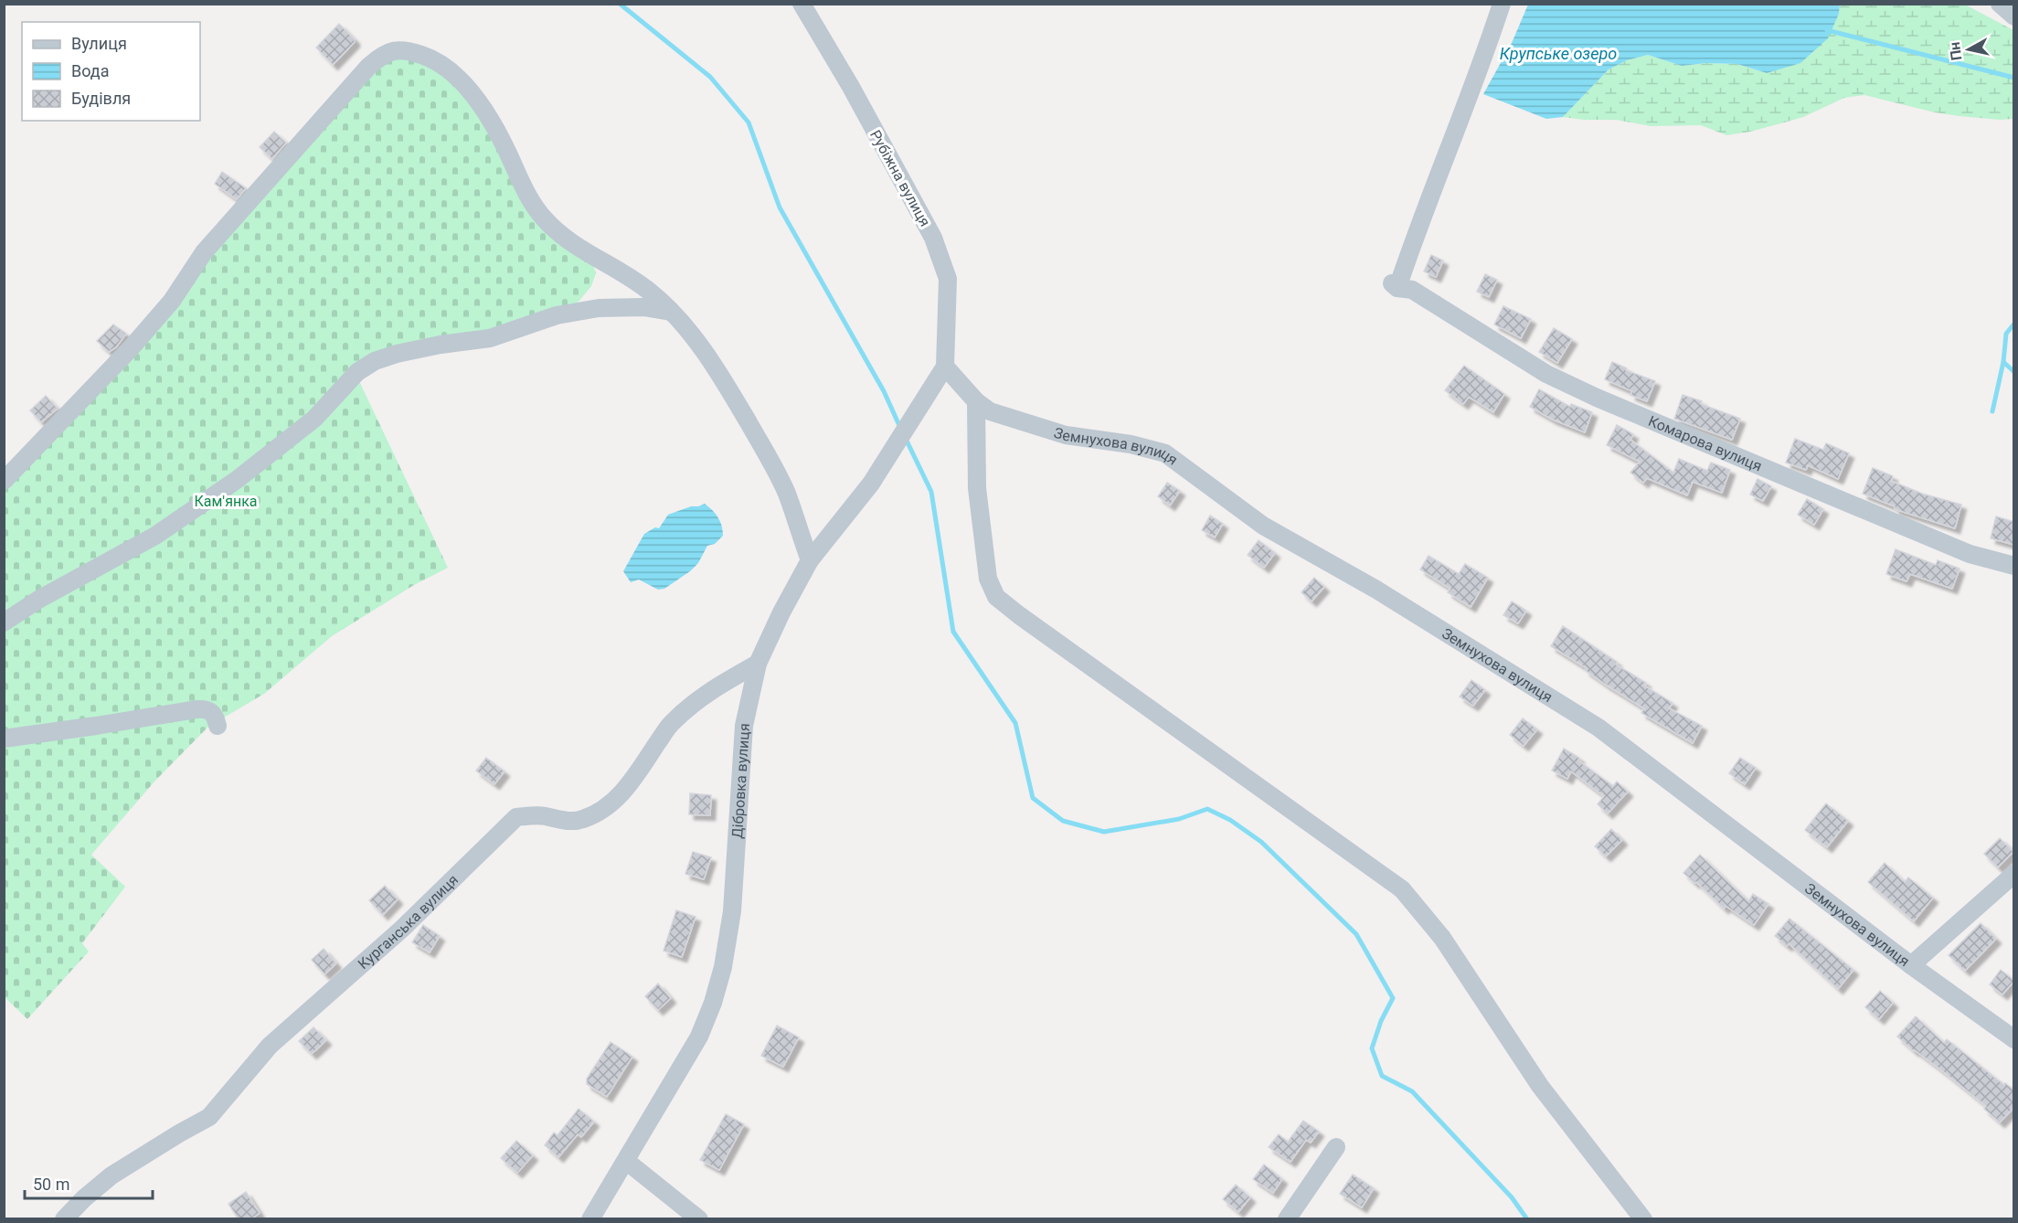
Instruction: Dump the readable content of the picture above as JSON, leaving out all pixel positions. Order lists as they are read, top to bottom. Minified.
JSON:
{"streets":{"street":["Рубіжна вулиця","Комарова вулиця","Земнухова вулиця","Дібровка вулиця","Курганська вулиця"]},"crossings":[["Рубіжна вулиця","Земнухова вулиця"],["Рубіжна вулиця","Дібровка вулиця"],["Земнухова вулиця","Дібровка вулиця"],["Дібровка вулиця","Курганська вулиця"]],"water":["Крупське озеро"],"parks":["Кам'янка"],"legend":["Вулиця","Вода","Будівля"],"scale_bar":"50 m","north":"left"}
